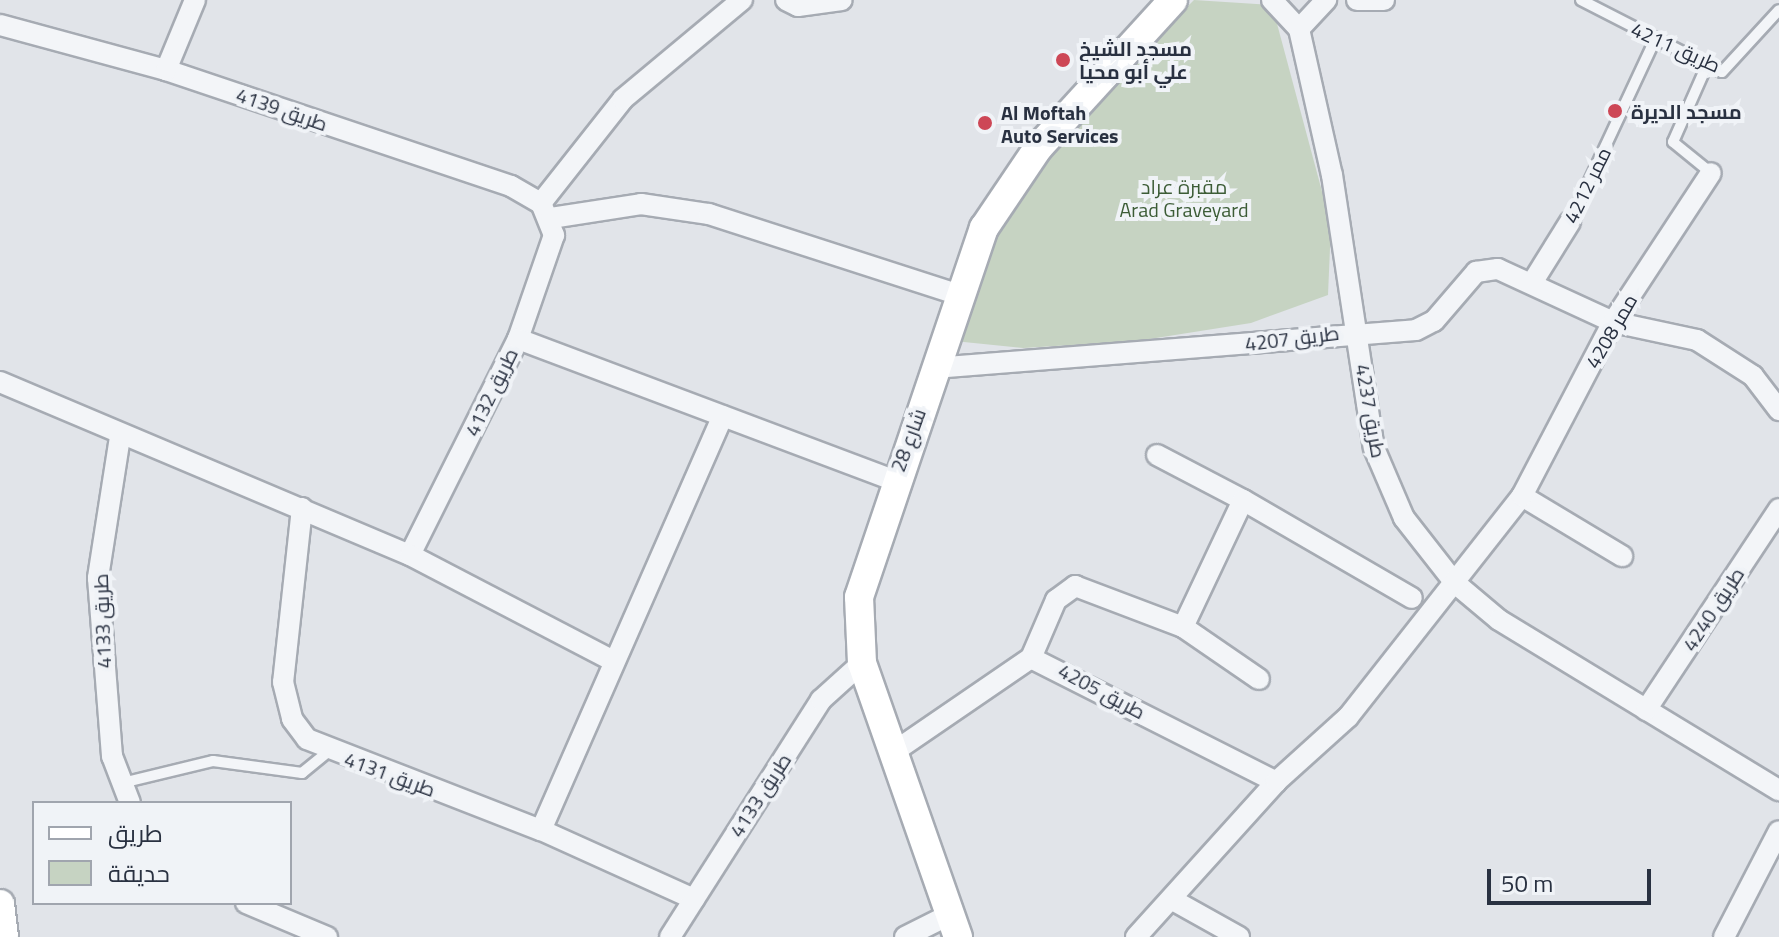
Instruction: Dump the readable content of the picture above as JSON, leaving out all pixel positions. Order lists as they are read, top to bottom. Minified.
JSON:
{"streets":{"street":["طريق 4139","ممر 4212","ممر 4208","طريق 4207","طريق 4132","طريق 4237","شارع 28","طريق 4240","طريق 4133","طريق 4205","طريق 4131"],"lane":["طريق 4211"]},"crossings":[["طريق 4211","ممر 4212"],["ممر 4212","طريق 4207"],["ممر 4208","طريق 4207"],["ممر 4208","طريق 4237"],["طريق 4207","طريق 4237"],["طريق 4207","شارع 28"],["طريق 4132","شارع 28"],["طريق 4237","طريق 4240"],["شارع 28","طريق 4133"],["طريق 4133","طريق 4131"]],"parks":["مقبرة عراد Arad Graveyard"],"places":["مسجد الشيخ علي أبو محيا","مسجد الديرة","Al Moftah Auto Services"],"legend":["طريق","حديقة"],"scale_bar":"50 m"}
